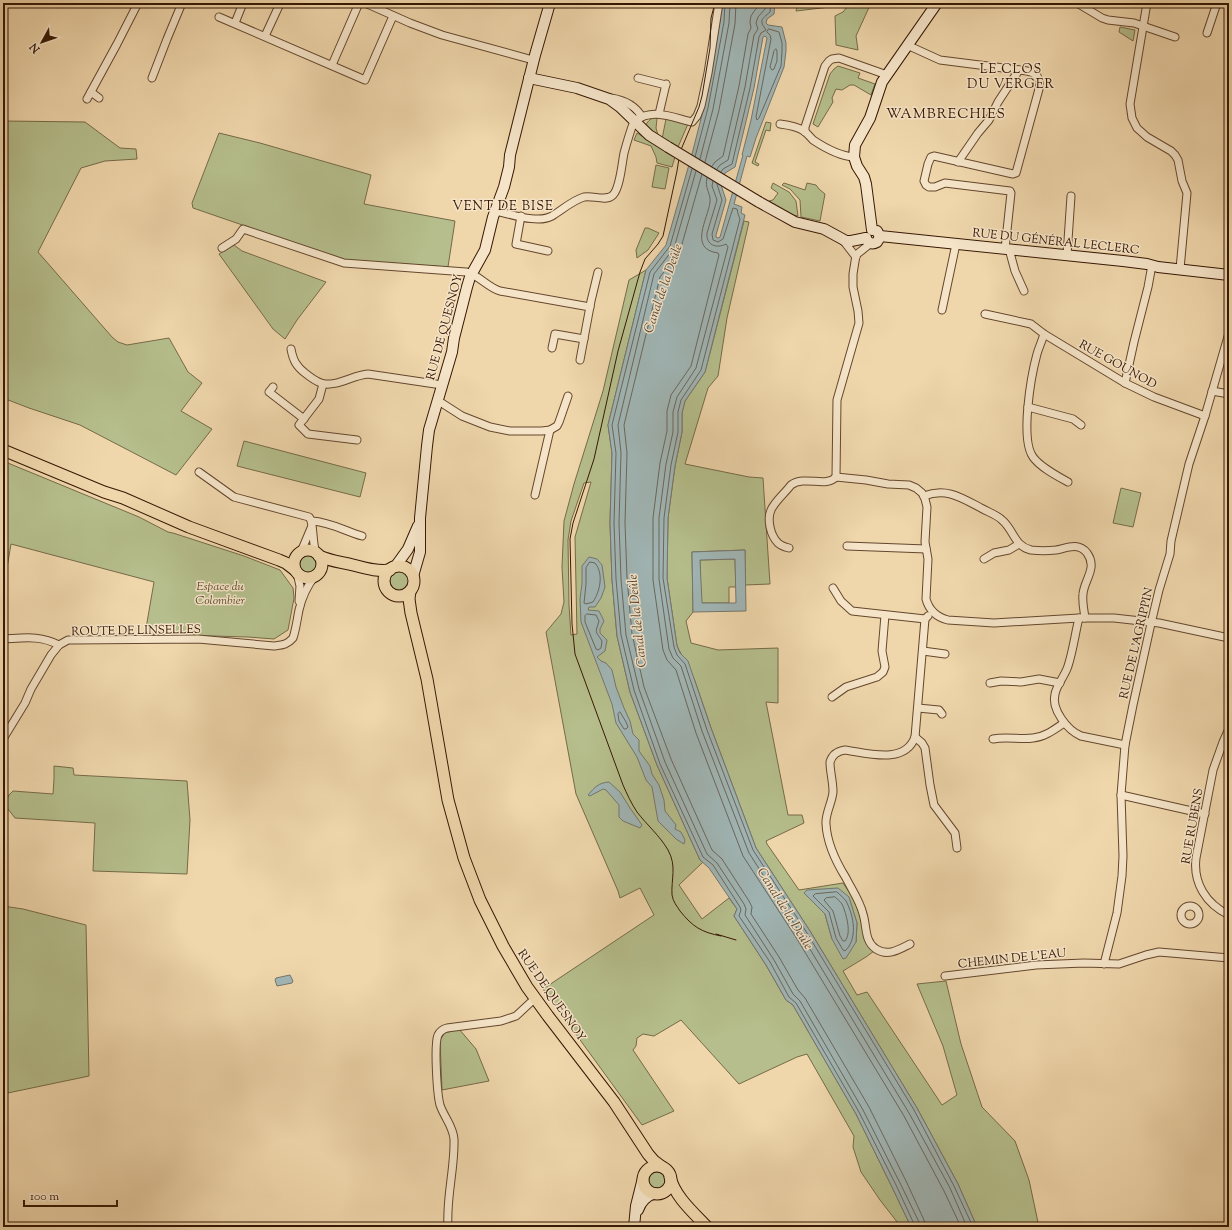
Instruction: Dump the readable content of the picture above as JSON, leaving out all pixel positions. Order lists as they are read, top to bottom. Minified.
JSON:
{"streets":{"main road":["RUE DE QUESNOY"],"street":["RUE DU GÉNÉRAL LECLERC","RUE GOUNOD","ROUTE DE LINSELLES","RUE DE L'AGRIPPIN","RUE RUBENS","CHEMIN DE L'EAU"]},"crossings":[["RUE GOUNOD","RUE DE L'AGRIPPIN"],["RUE DE L'AGRIPPIN","CHEMIN DE L'EAU"]],"districts":["LE CLOS DU VERGER","WAMBRECHIES","VENT DE BISE"],"water":["Canal de la Deûle"],"parks":["Espace du Colombier"],"scale_bar":"100 m","north":"bottom left"}
